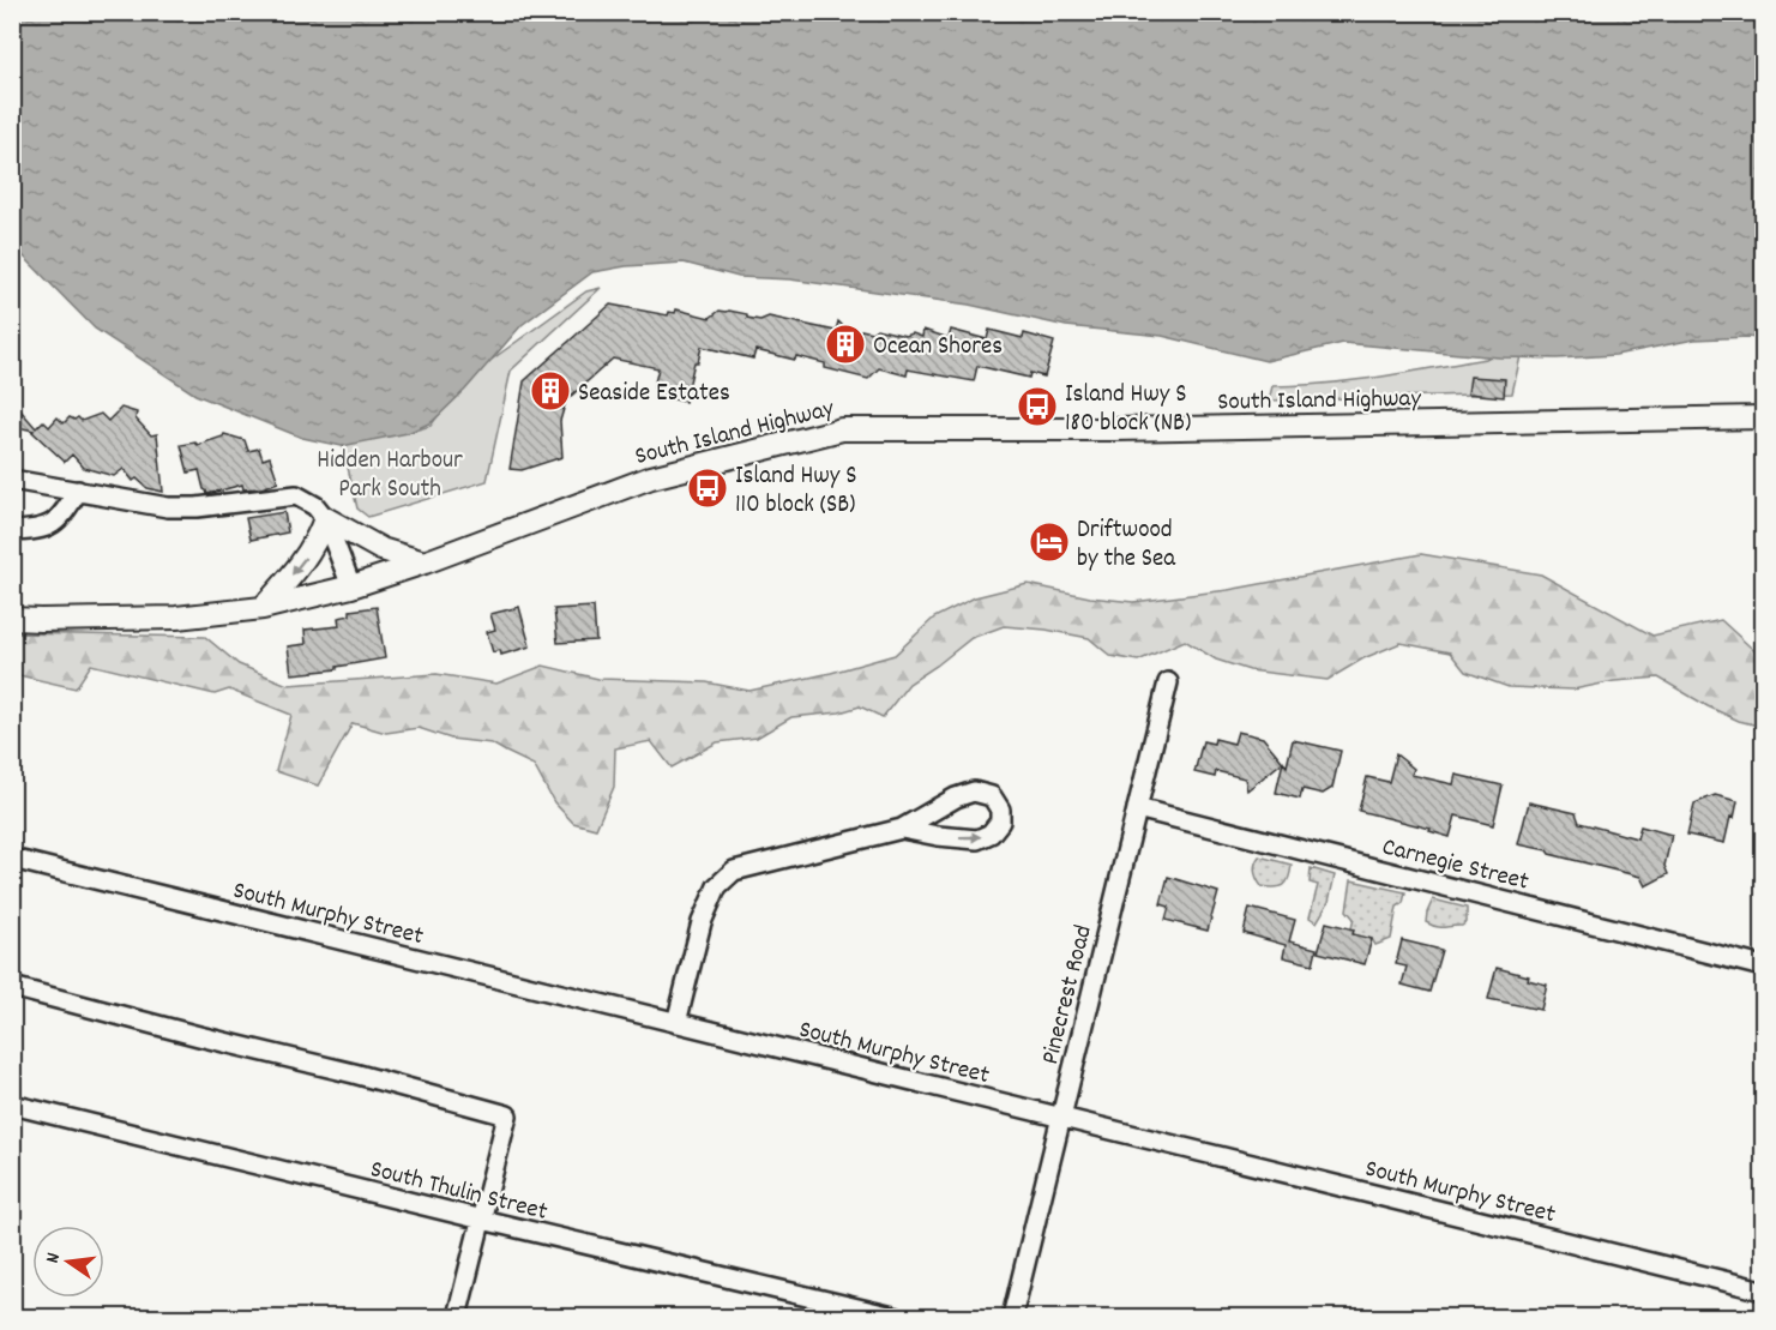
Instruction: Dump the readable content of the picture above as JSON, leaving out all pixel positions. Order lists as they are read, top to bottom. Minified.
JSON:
{"streets":{"main road":["South Island Highway"],"street":["Carnegie Street","South Murphy Street","Pinecrest Road","South Thulin Street"]},"crossings":[["Carnegie Street","Pinecrest Road"],["South Murphy Street","Pinecrest Road"]],"parks":["Hidden Harbour Park South"],"places":{"building":["Ocean Shores","Seaside Estates"],"bus stop":["Island Hwy S 180 block (NB)","Island Hwy S 110 block (SB)"],"hotel":["Driftwood by the Sea"]},"north":"left"}
